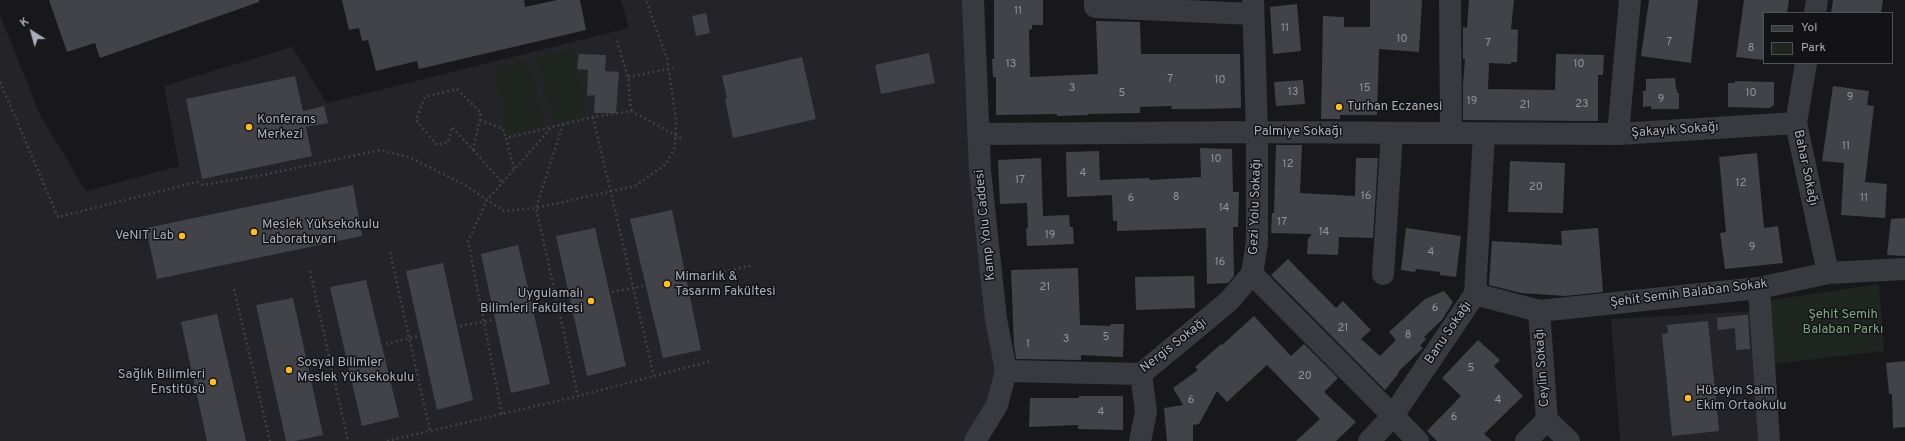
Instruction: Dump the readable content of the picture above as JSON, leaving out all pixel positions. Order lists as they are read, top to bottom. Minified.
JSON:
{"streets":{"street":["Şakayık Sokağı","Palmiye Sokağı","Bahar Sokağı","Gezi Yolu Sokağı","Kamp Yolu Caddesi","Şehit Semih Balaban Sokak","Banu Sokağı","Nergis Sokağı","Ceylin Sokağı"]},"crossings":[["Şakayık Sokağı","Palmiye Sokağı"],["Şakayık Sokağı","Bahar Sokağı"],["Palmiye Sokağı","Gezi Yolu Sokağı"],["Palmiye Sokağı","Kamp Yolu Caddesi"],["Palmiye Sokağı","Banu Sokağı"],["Bahar Sokağı","Şehit Semih Balaban Sokak"],["Gezi Yolu Sokağı","Banu Sokağı"],["Gezi Yolu Sokağı","Nergis Sokağı"],["Kamp Yolu Caddesi","Nergis Sokağı"],["Şehit Semih Balaban Sokak","Banu Sokağı"],["Şehit Semih Balaban Sokak","Ceylin Sokağı"]],"parks":["Şehit Semih Balaban Parkı"],"places":["Turhan Eczanesi","Konferans Merkezi","Meslek Yüksekokulu Laboratuvarı","VeNIT Lab","Mimarlık & Tasarım Fakültesi","Uygulamalı Bilimleri Fakültesi","Sosyal Bilimler Meslek Yüksekokulu","Sağlık Bilimleri Enstitüsü","Hüseyin Saim Ekim Ortaokulu"],"house_numbers":["11","11","10","7","7","8","13","10","7","10","3","15","13","5","10","9","9","19","23","21","11","10","12","4","17","12","20","16","8","6","11","14","17","14","19","9","4","16","21","6","21","8","5","3","1","5","20","6","4","4","6"],"legend":["Yol","Park"],"north":"top left"}
